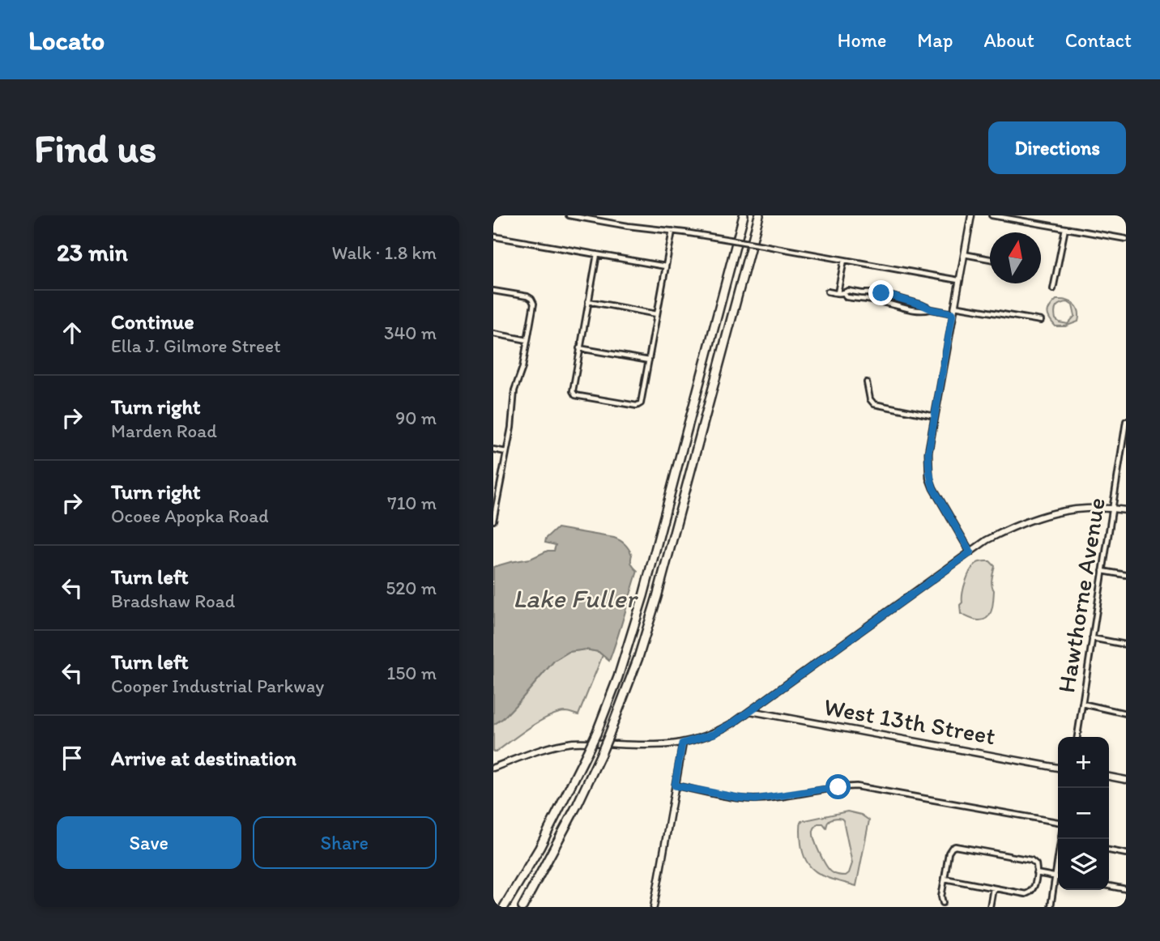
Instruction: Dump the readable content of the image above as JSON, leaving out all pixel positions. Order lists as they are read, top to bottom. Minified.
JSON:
{"streets":{"street":["Hawthorne Avenue","West 13th Street"]},"water":["Lake Fuller"],"north":"top","page":{"header":"Locato","nav":["Home","Map","About","Contact"],"buttons":["Directions",["Save","Share"]],"title":"Find us","heading":["23 min","Walk · 1.8 km"],"list":[["Continue","Ella J. Gilmore Street","340 m"],["Turn right","Marden Road","90 m"],["Turn right","Ocoee Apopka Road","710 m"],["Turn left","Bradshaw Road","520 m"],["Turn left","Cooper Industrial Parkway","150 m"],"Arrive at destination"],"map_buttons":["+","−"]}}
